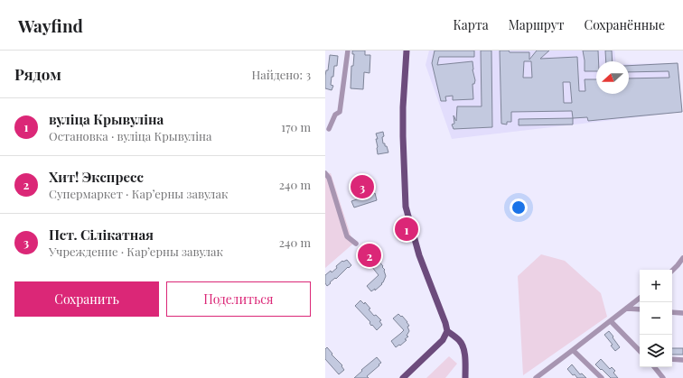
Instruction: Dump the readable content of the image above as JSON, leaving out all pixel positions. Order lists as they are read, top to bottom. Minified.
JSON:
{"north":"left","page":{"header":"Wayfind","nav":["Карта","Маршрут","Сохранённые"],"heading":["Рядом","Найдено: 3"],"list":[{"mark":"1","name":"вуліца Крывуліна","note":"Остановка · вуліца Крывуліна","value":"170 m"},{"mark":"2","name":"Хит! Экспресс","note":"Супермаркет · Карʼерны завулак","value":"240 m"},{"mark":"3","name":"Пст. Сілікатная","note":"Учреждение · Карʼерны завулак","value":"240 m"}],"pins":["3","1","2"],"map_buttons":["+","−"],"buttons":["Сохранить","Поделиться"]}}
